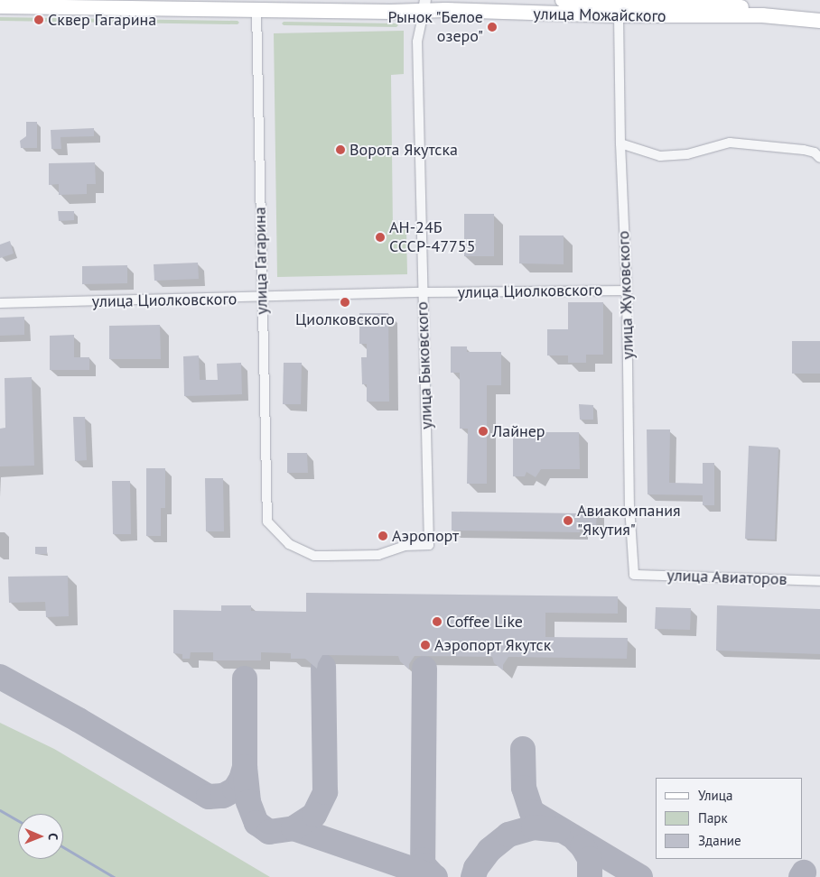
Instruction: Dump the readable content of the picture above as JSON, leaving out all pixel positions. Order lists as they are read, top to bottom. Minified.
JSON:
{"streets":{"main road":["улица Можайского"],"street":["улица Гагарина","улица Циолковского","улица Жуковского","улица Быковского","улица Авиаторов"]},"crossings":[["улица Можайского","улица Гагарина"],["улица Можайского","улица Жуковского"],["улица Можайского","улица Быковского"],["улица Гагарина","улица Циолковского"],["улица Гагарина","улица Быковского"],["улица Циолковского","улица Жуковского"],["улица Циолковского","улица Быковского"],["улица Жуковского","улица Авиаторов"]],"places":["Сквер Гагарина","Рынок \"Белое озеро\"","Ворота Якутска","АН-24Б СССР-47755","Циолковского","Лайнер","Авиакомпания \"Якутия\"","Аэропорт","Coffee Like","Аэропорт Якутск"],"legend":["Улица","Парк","Здание"],"north":"right"}
